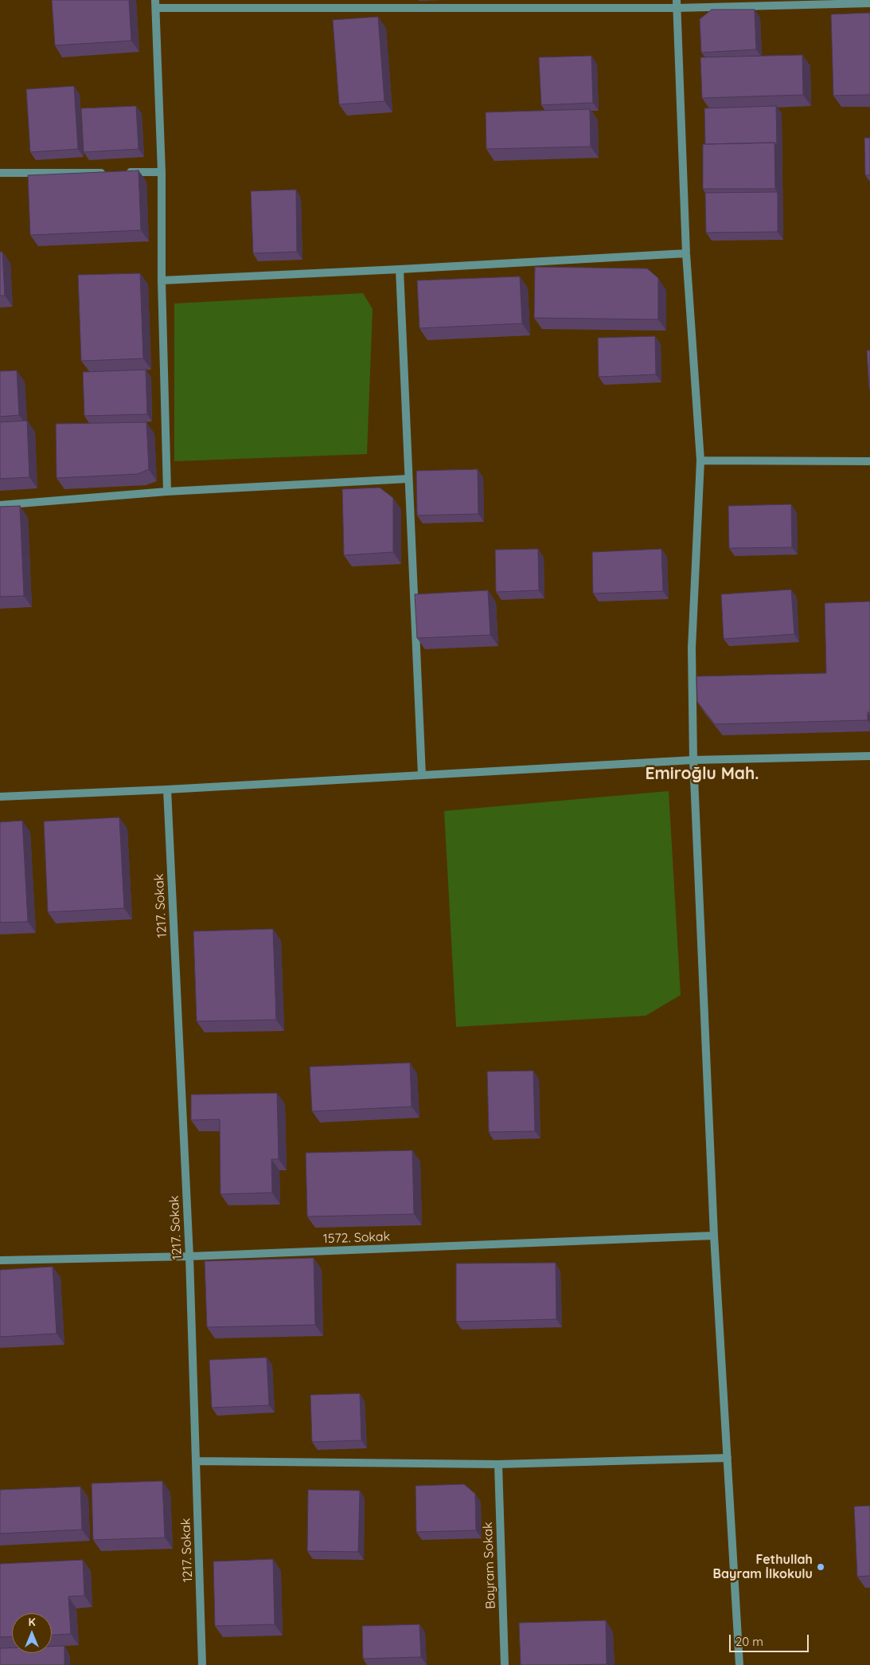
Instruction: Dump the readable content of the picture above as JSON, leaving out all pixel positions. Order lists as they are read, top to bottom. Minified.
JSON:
{"streets":{"street":["1217. Sokak","1572. Sokak","Bayram Sokak"]},"crossings":[["1217. Sokak","1572. Sokak"]],"districts":["Emiroğlu Mah."],"places":["Fethullah Bayram İlkokulu"],"scale_bar":"20 m","north":"top"}
